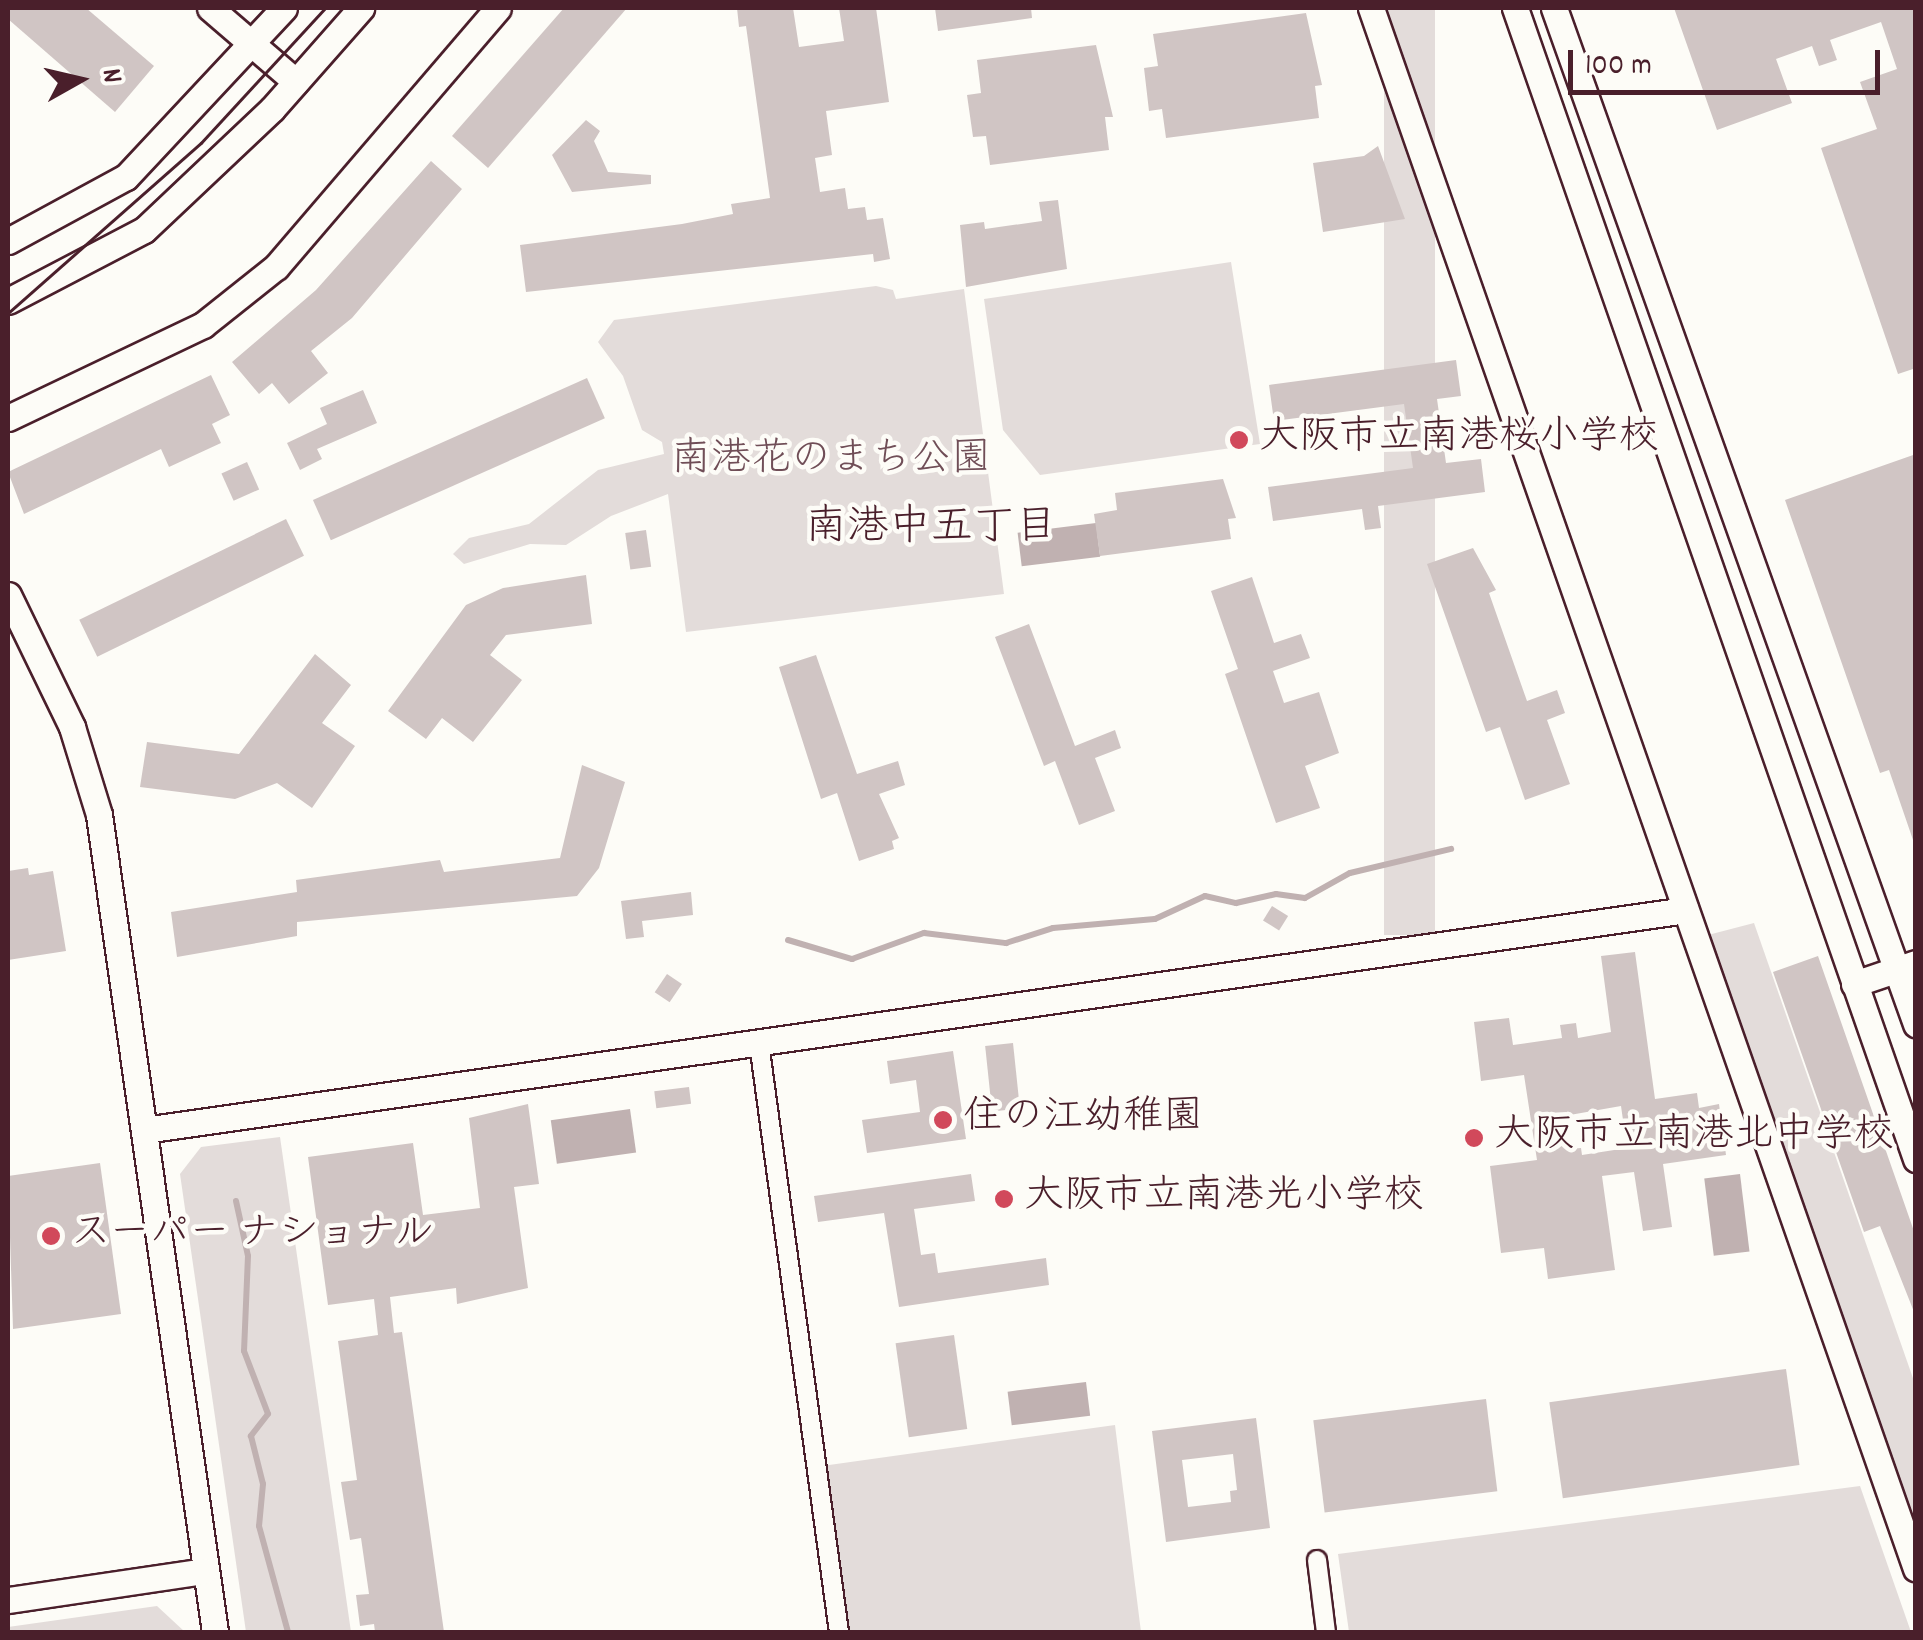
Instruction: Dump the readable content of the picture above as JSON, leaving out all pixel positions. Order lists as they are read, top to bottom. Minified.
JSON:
{"districts":["南港中五丁目"],"parks":["南港花のまち公園"],"places":["大阪市立南港桜小学校","住の江幼稚園","大阪市立南港北中学校","大阪市立南港光小学校","スーパー ナショナル"],"scale_bar":"100 m","north":"right"}
